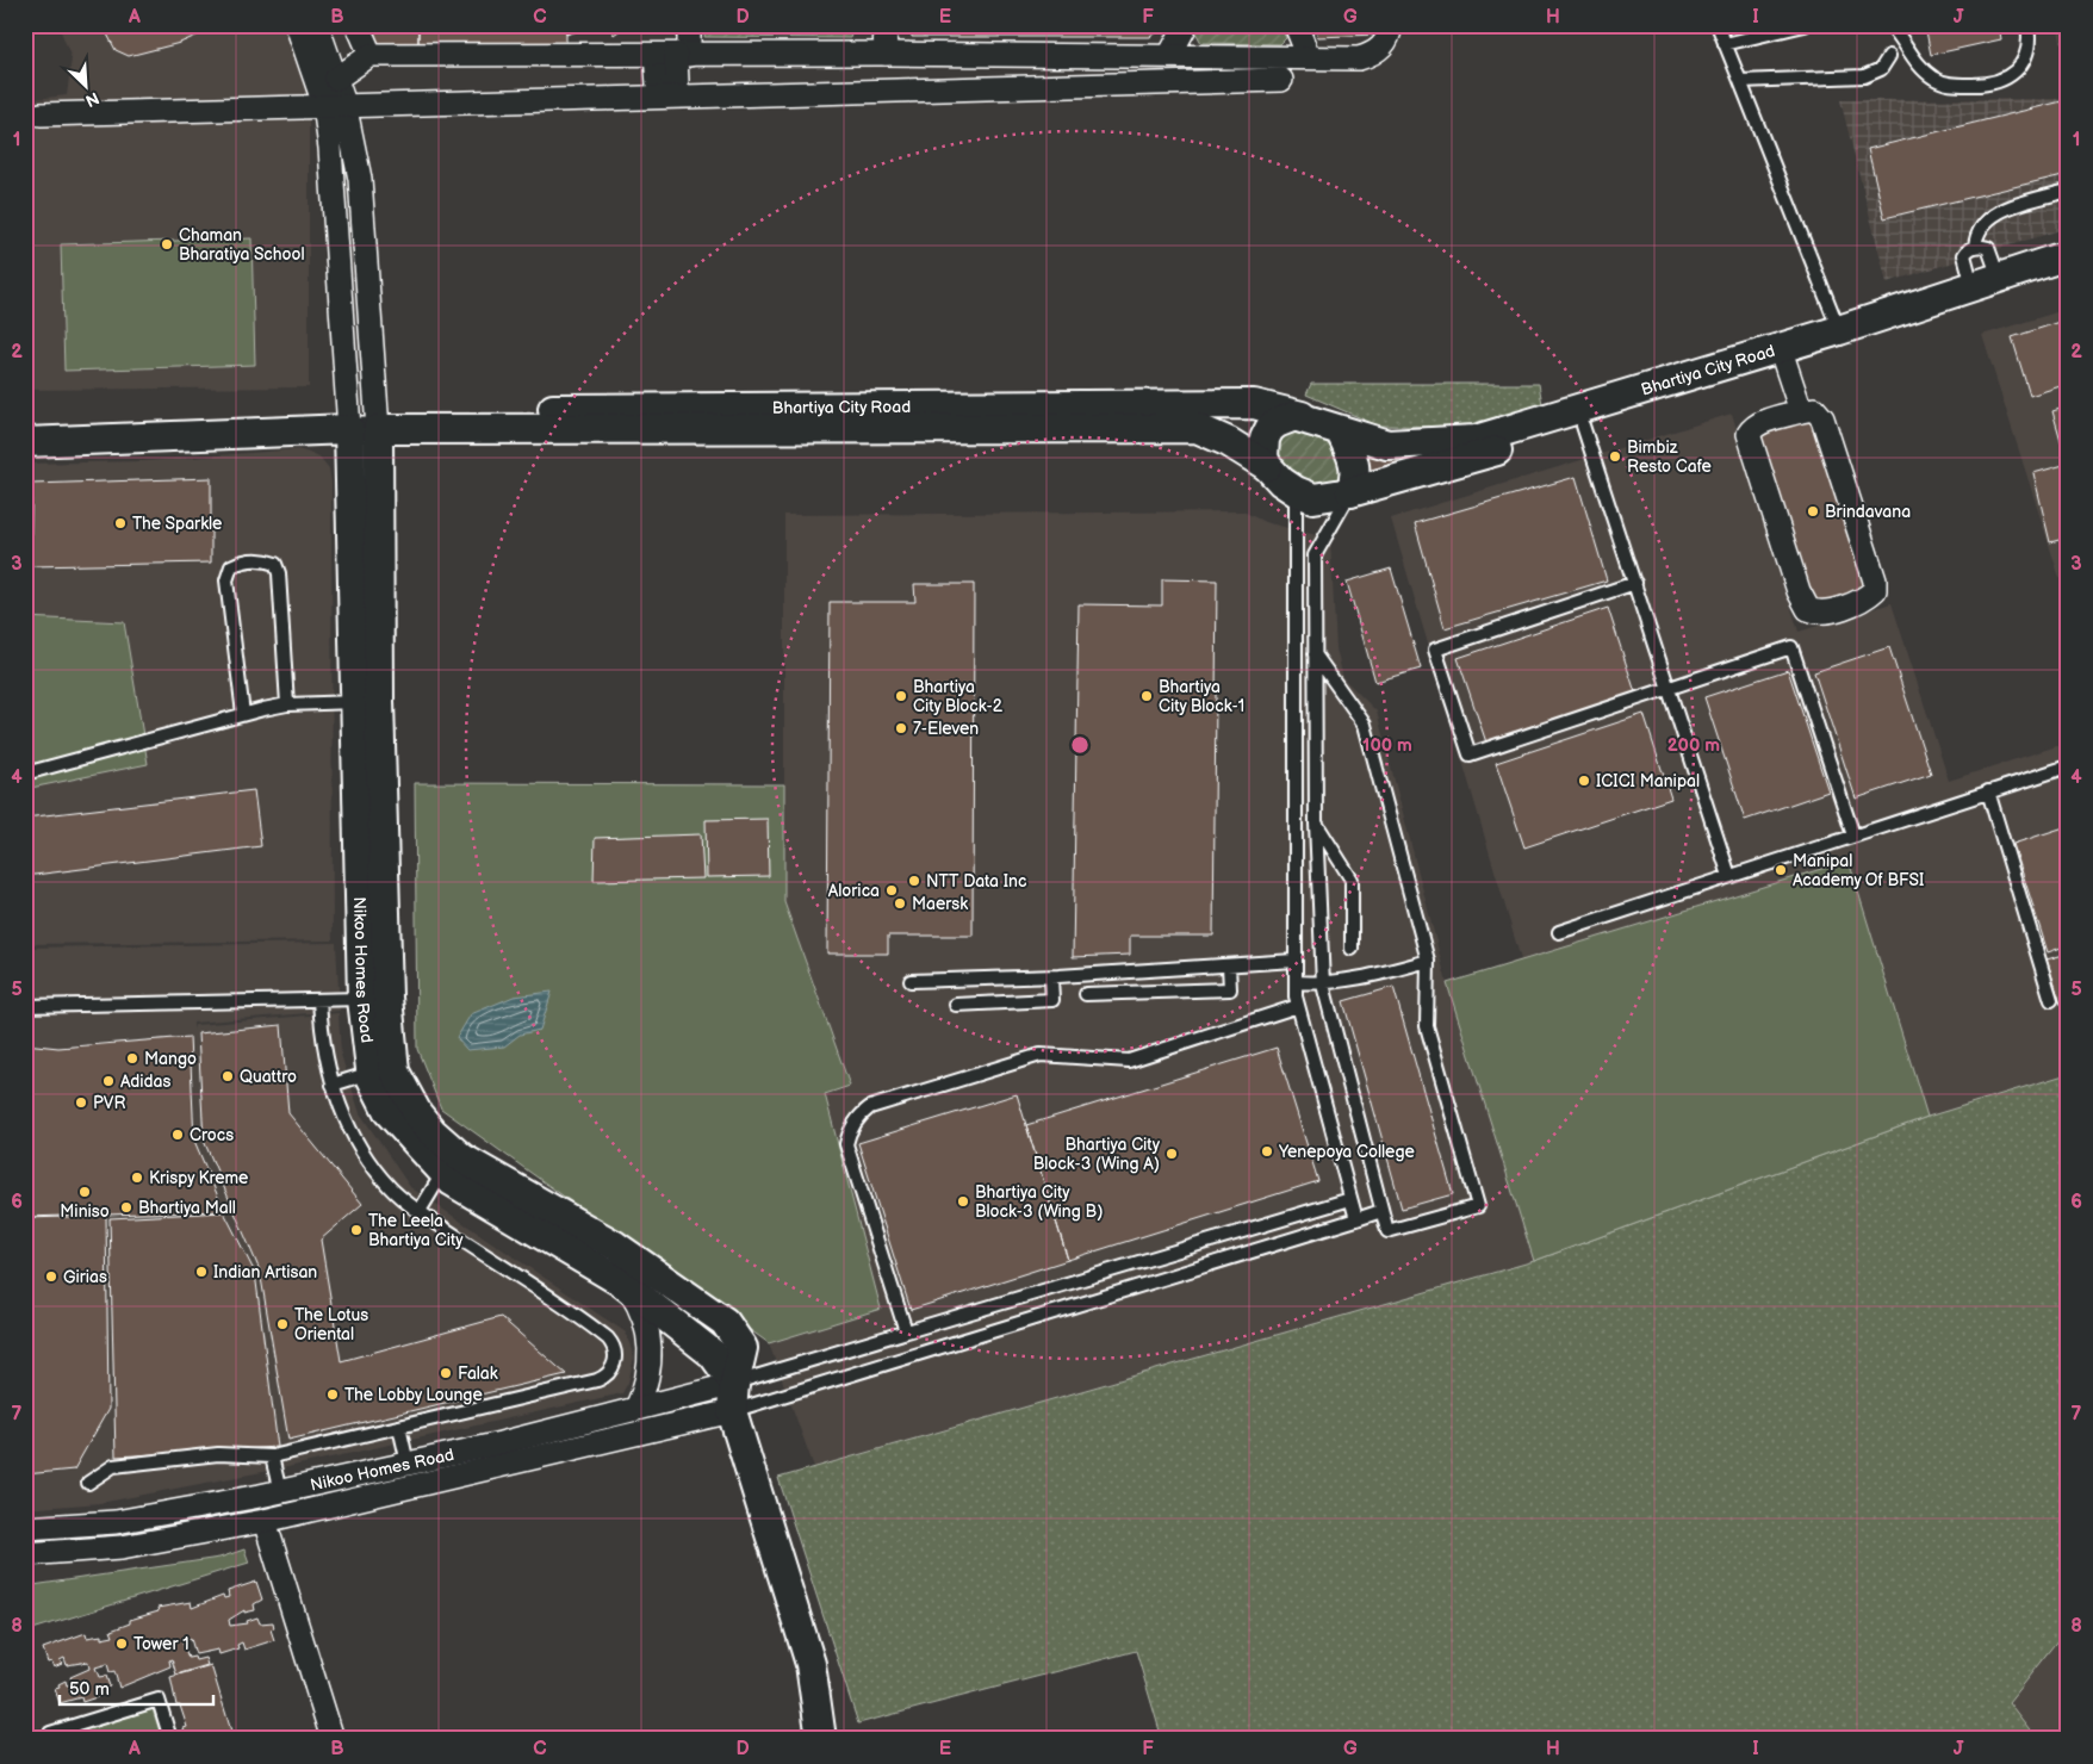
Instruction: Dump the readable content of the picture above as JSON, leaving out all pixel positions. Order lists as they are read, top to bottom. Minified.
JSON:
{"streets":{"street":["Bhartiya City Road","Nikoo Homes Road"]},"crossings":[["Bhartiya City Road","Nikoo Homes Road"]],"places":["Chaman Bharatiya School","Bimbiz Resto Cafe","Brindavana","The Sparkle","Bhartiya City Block-2","Bhartiya City Block-1","7-Eleven","ICICI Manipal","Manipal Academy Of BFSI","NTT Data Inc","Alorica","Maersk","Mango","Quattro","Adidas","PVR","Crocs","Yenepoya College","Bhartiya City Block-3 (Wing A)","Krispy Kreme","Miniso","Bhartiya City Block-3 (Wing B)","Bhartiya Mall","The Leela Bhartiya City","Indian Artisan","Girias","The Lotus Oriental","Falak","The Lobby Lounge","Tower 1"],"scale_bar":"50 m","north":"bottom right","grid":{"columns":["A","B","C","D","E","F","G","H","I","J"],"rows":["1","2","3","4","5","6","7","8"]},"rings":["100 m","200 m"]}
